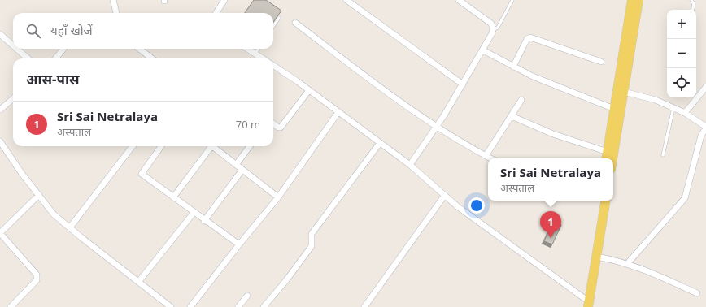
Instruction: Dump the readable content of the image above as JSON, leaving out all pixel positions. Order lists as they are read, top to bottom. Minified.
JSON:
{"page":{"map_buttons":["+","−"],"search":"यहाँ खोजें","heading":"आस-पास","list":[{"mark":"1","name":"Sri Sai Netralaya","note":"अस्पताल","value":"70 m"}],"popup":["Sri Sai Netralaya","अस्पताल"],"pins":"1"}}
